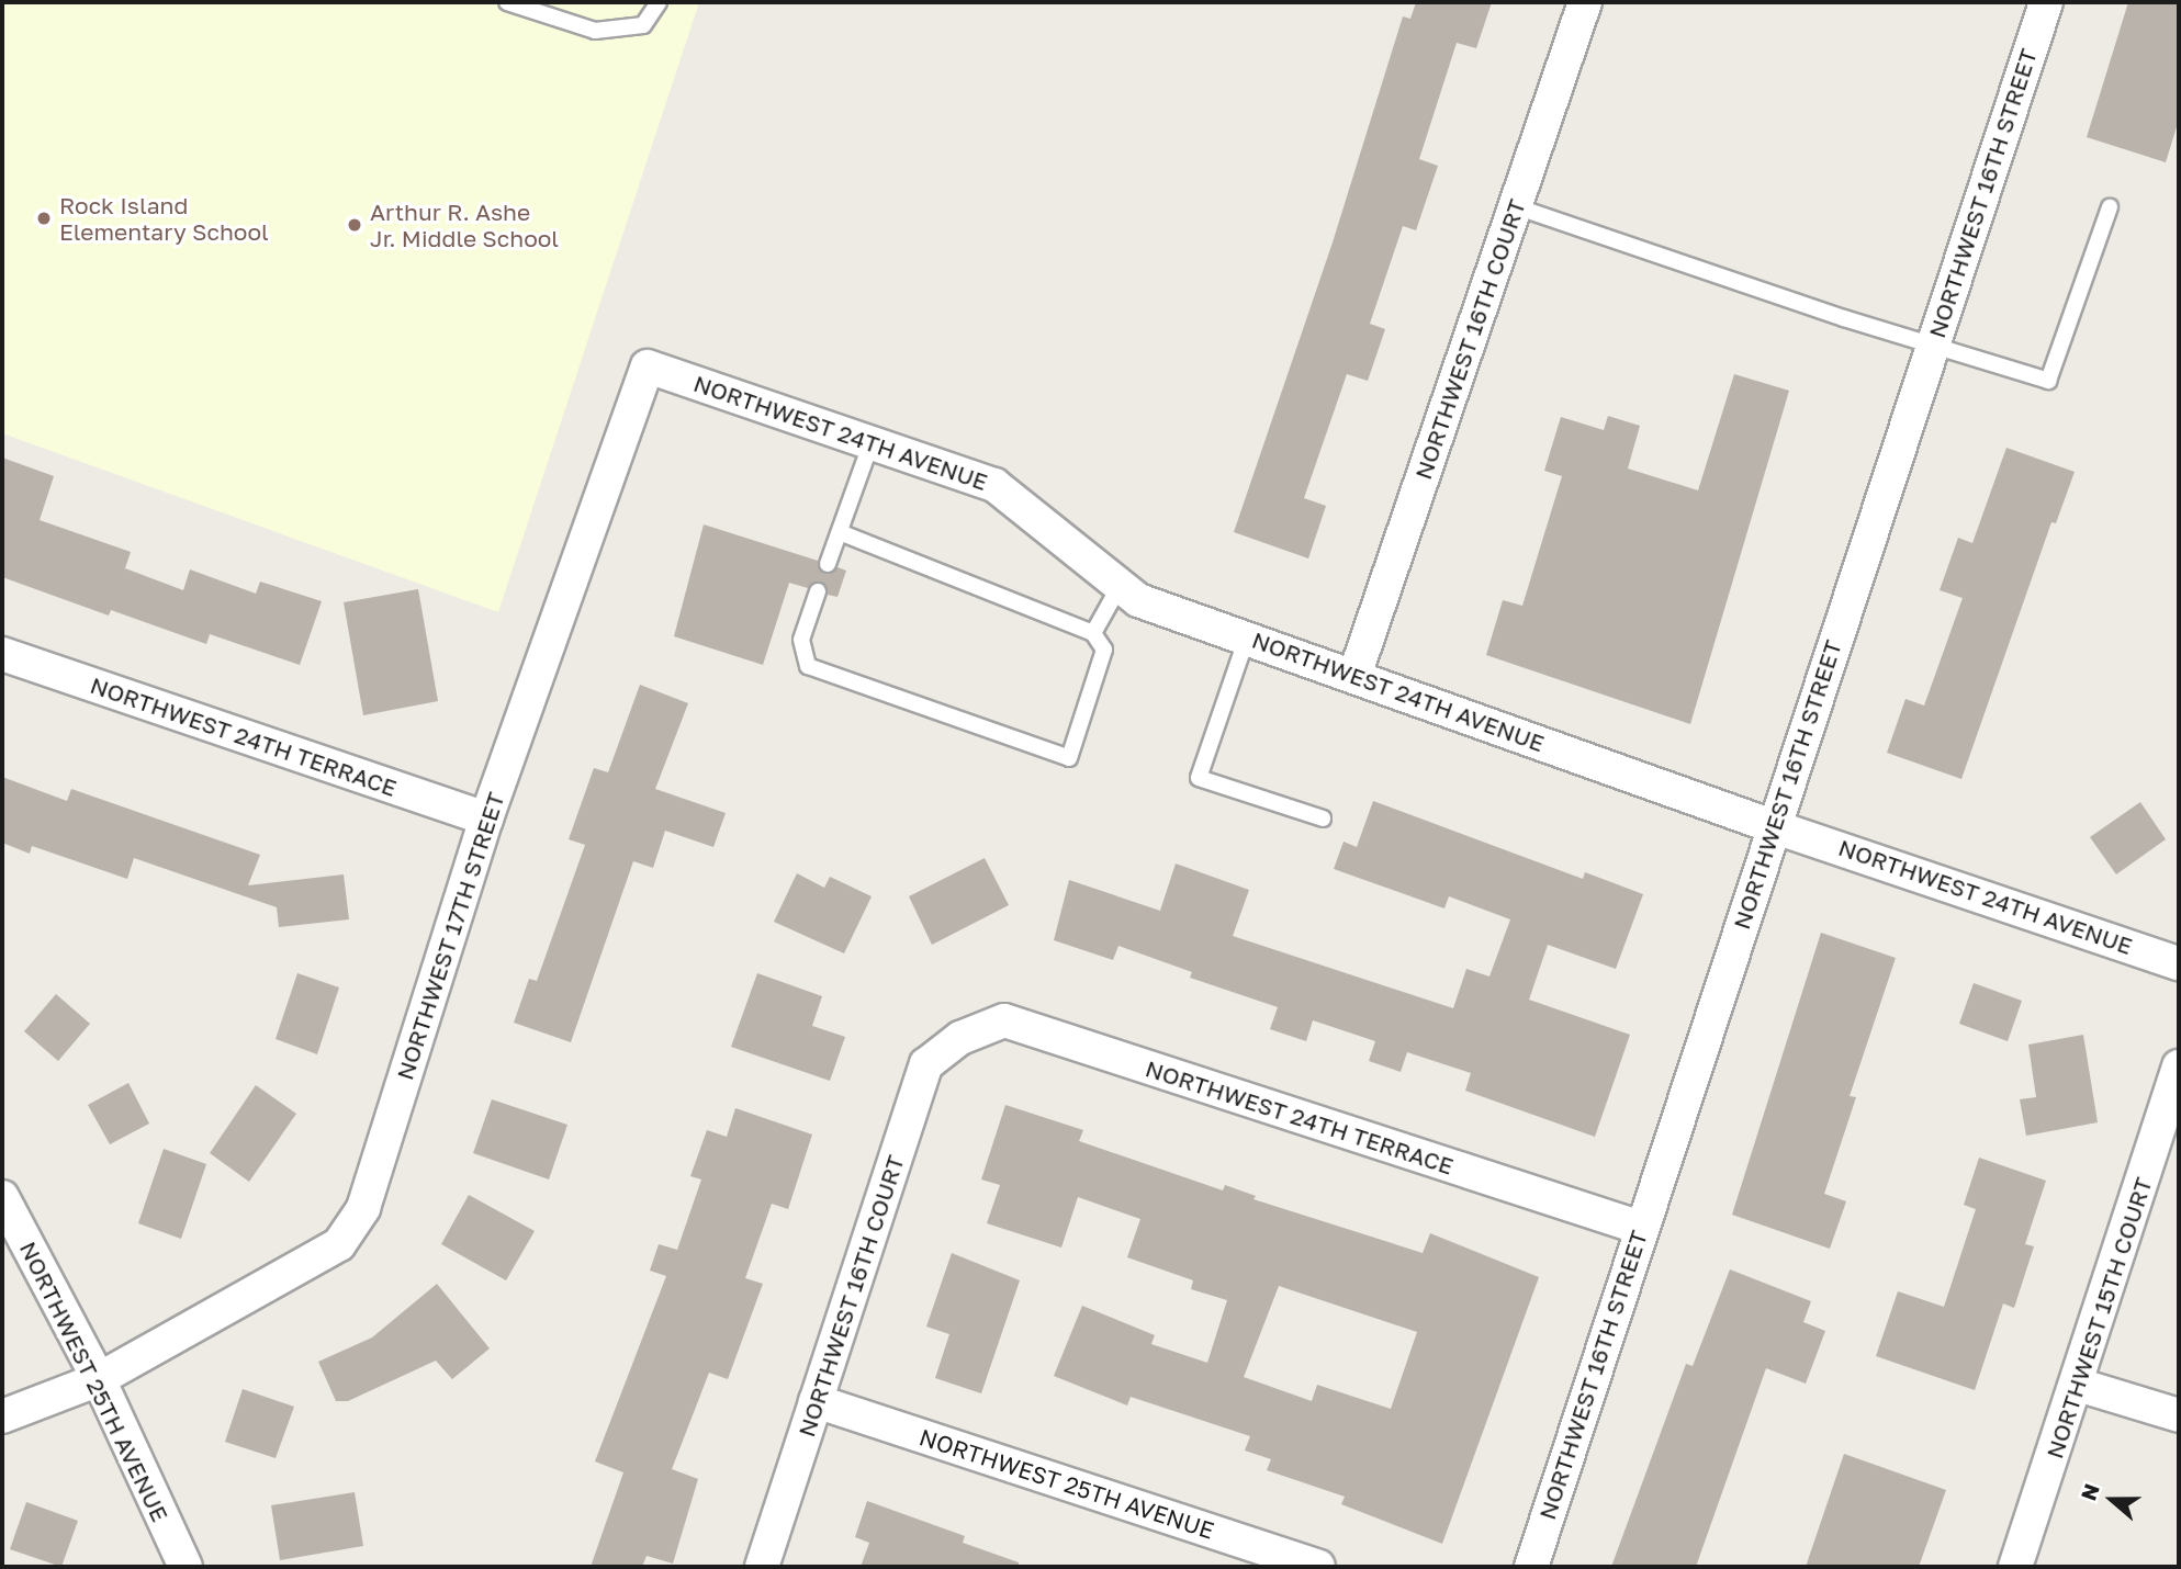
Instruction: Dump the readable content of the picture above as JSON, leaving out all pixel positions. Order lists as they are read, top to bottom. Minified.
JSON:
{"streets":{"street":["NORTHWEST 16TH STREET","NORTHWEST 16TH COURT","NORTHWEST 24TH AVENUE","NORTHWEST 24TH TERRACE","NORTHWEST 17TH STREET","NORTHWEST 15TH COURT","NORTHWEST 25TH AVENUE"]},"crossings":[["NORTHWEST 16TH STREET","NORTHWEST 24TH AVENUE"],["NORTHWEST 16TH STREET","NORTHWEST 24TH TERRACE"],["NORTHWEST 16TH COURT","NORTHWEST 24TH AVENUE"],["NORTHWEST 16TH COURT","NORTHWEST 24TH TERRACE"],["NORTHWEST 16TH COURT","NORTHWEST 25TH AVENUE"],["NORTHWEST 24TH AVENUE","NORTHWEST 17TH STREET"],["NORTHWEST 24TH TERRACE","NORTHWEST 17TH STREET"],["NORTHWEST 17TH STREET","NORTHWEST 25TH AVENUE"]],"places":["Rock Island Elementary School","Arthur R. Ashe Jr. Middle School"],"north":"left"}
